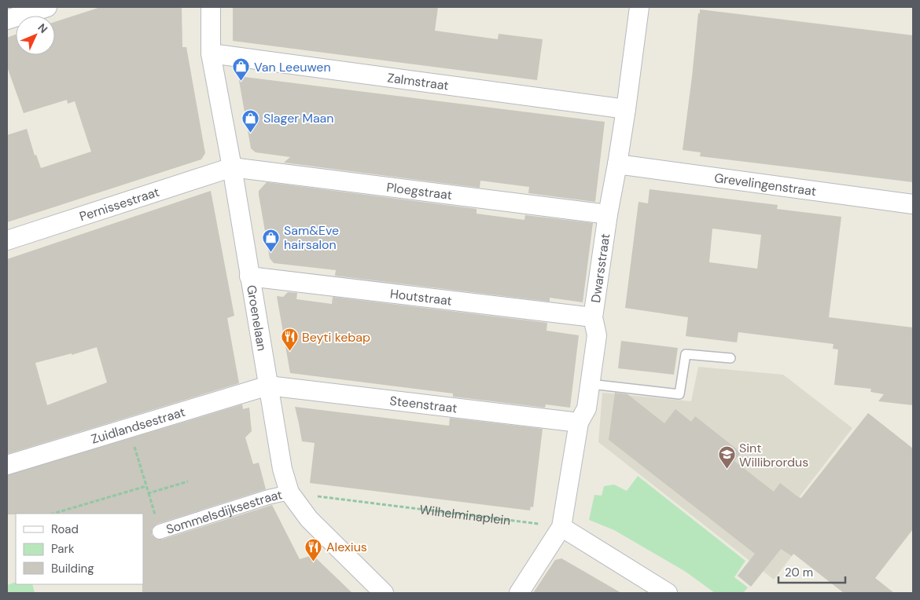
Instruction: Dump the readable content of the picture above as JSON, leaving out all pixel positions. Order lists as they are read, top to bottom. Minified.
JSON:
{"streets":{"street":["Zalmstraat","Grevelingenstraat","Ploegstraat","Pernissestraat","Dwarsstraat","Houtstraat","Groenelaan","Steenstraat","Zuidlandsestraat","Sommelsdijksestraat"],"path":["Wilhelminaplein"]},"crossings":[["Zalmstraat","Dwarsstraat"],["Zalmstraat","Groenelaan"],["Grevelingenstraat","Dwarsstraat"],["Ploegstraat","Pernissestraat"],["Ploegstraat","Dwarsstraat"],["Ploegstraat","Groenelaan"],["Pernissestraat","Groenelaan"],["Dwarsstraat","Houtstraat"],["Dwarsstraat","Steenstraat"],["Dwarsstraat","Wilhelminaplein"],["Houtstraat","Groenelaan"],["Groenelaan","Steenstraat"],["Groenelaan","Zuidlandsestraat"],["Groenelaan","Sommelsdijksestraat"],["Groenelaan","Wilhelminaplein"],["Steenstraat","Zuidlandsestraat"],["Sommelsdijksestraat","Wilhelminaplein"]],"places":{"shop":["Van Leeuwen","Slager Maan","Sam&Eve hairsalon"],"restaurant":["Beyti kebap","Alexius"],"school or university":["Sint Willibrordus"]},"legend":["Road","Park","Building"],"scale_bar":"20 m","north":"top right"}
